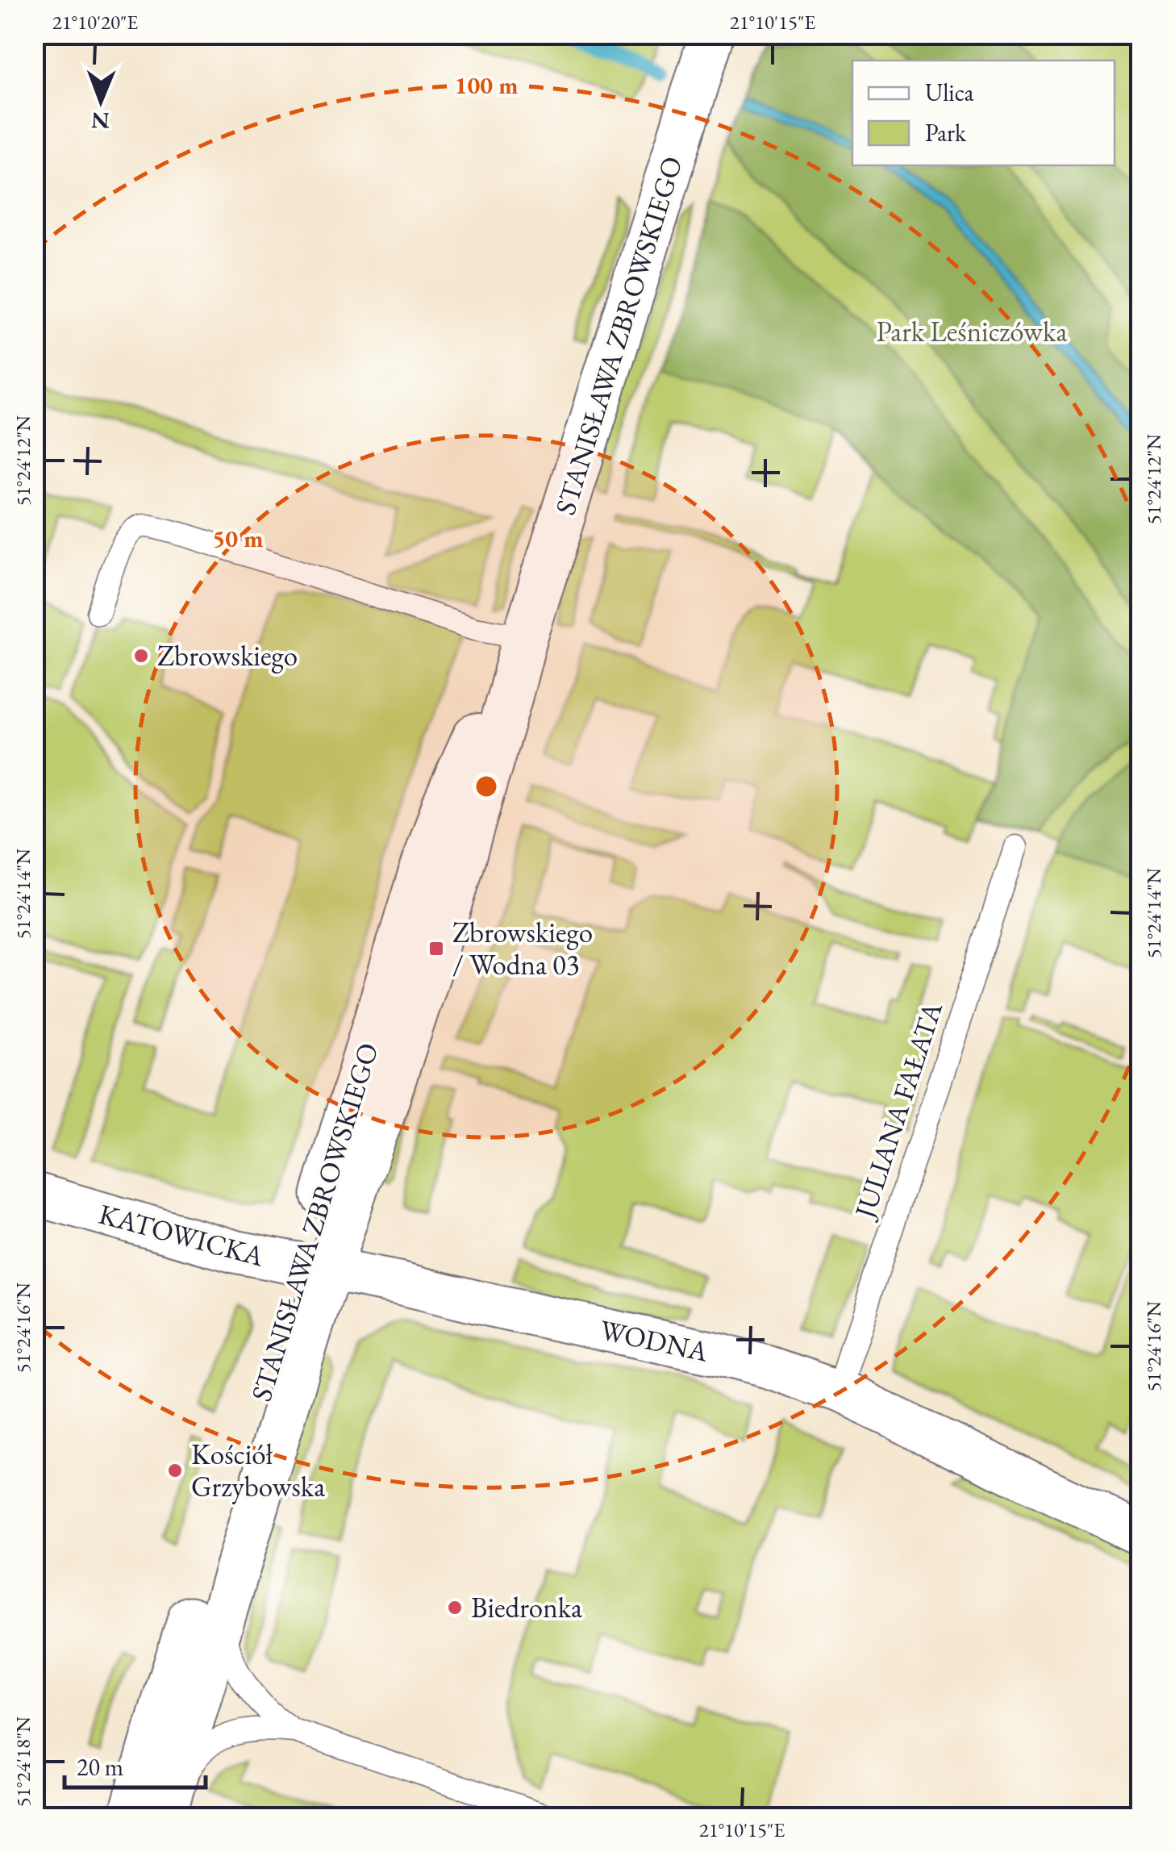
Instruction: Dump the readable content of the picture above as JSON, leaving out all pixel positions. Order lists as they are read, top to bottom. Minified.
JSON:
{"streets":{"street":["STANISŁAWA ZBROWSKIEGO","KATOWICKA","WODNA"],"lane":["JULIANA FAŁATA"]},"crossings":[["STANISŁAWA ZBROWSKIEGO","KATOWICKA"],["STANISŁAWA ZBROWSKIEGO","WODNA"],["JULIANA FAŁATA","WODNA"],["KATOWICKA","WODNA"]],"parks":["Park Leśniczówka"],"places":{"other":["Zbrowskiego","Kościół Grzybowska","Biedronka"],"transit":["Zbrowskiego / Wodna 03"]},"legend":["Ulica","Park"],"scale_bar":"20 m","north":"bottom","coordinates":["21°10'20\"E","21°10'15\"E","51°24'12\"N","51°24'14\"N","51°24'16\"N","51°24'18\"N"],"rings":["100 m","50 m"]}
